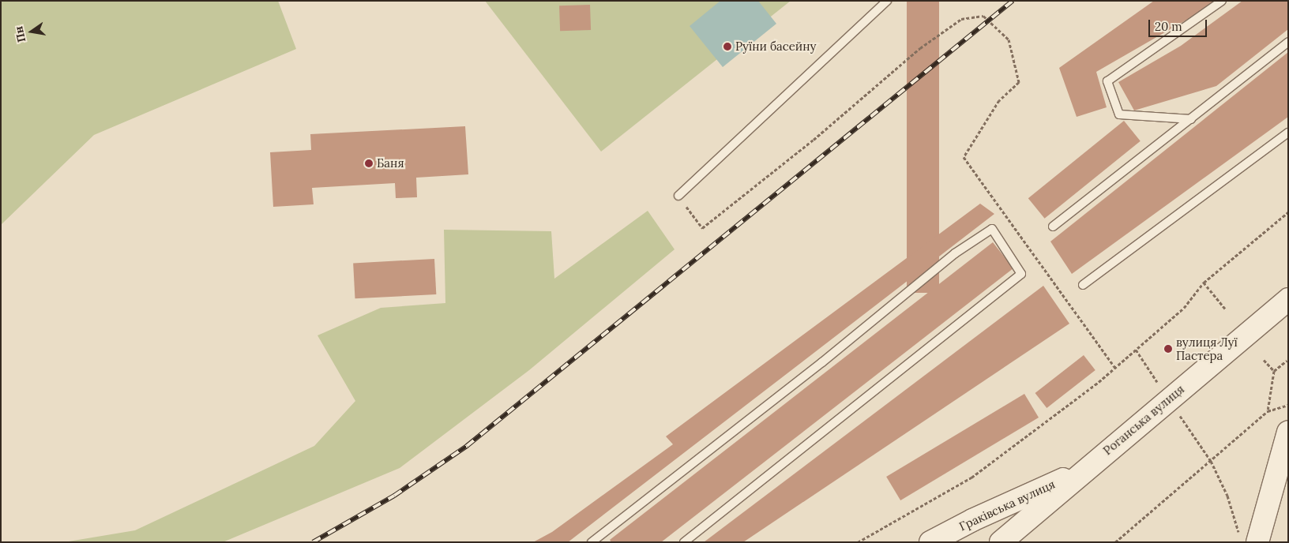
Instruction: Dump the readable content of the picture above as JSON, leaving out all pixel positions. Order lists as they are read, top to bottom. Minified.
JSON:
{"streets":{"main road":["Роганська вулиця","Граківська вулиця"]},"crossings":[["Роганська вулиця","Граківська вулиця"]],"places":["Руїни басейну","Баня","вулиця Луї Пастера"],"scale_bar":"20 m","north":"left"}
